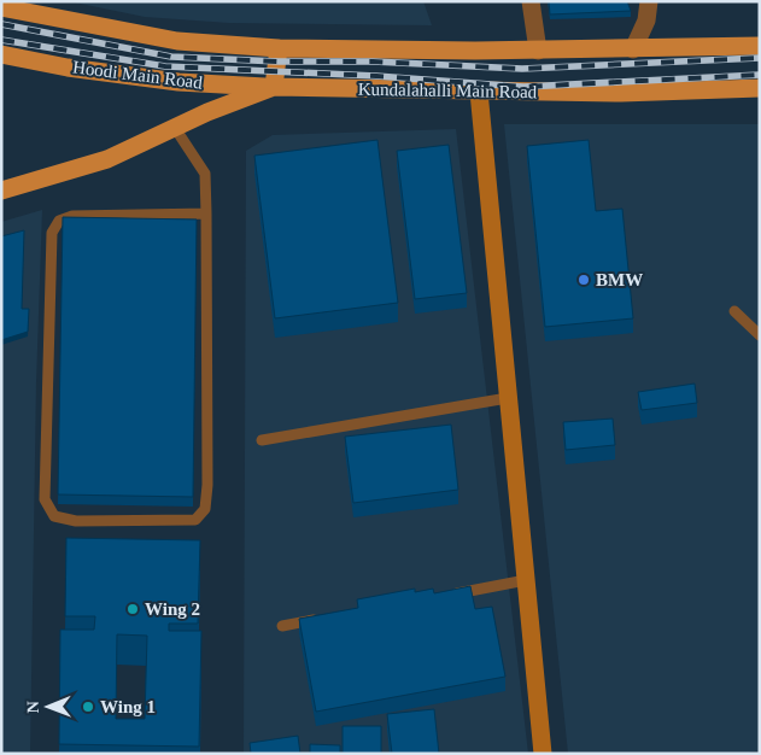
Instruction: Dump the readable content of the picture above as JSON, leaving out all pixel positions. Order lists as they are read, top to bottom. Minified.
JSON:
{"streets":{"main road":["Hoodi Main Road","Kundalahalli Main Road"]},"crossings":[["Hoodi Main Road","Kundalahalli Main Road"]],"places":["BMW","Wing 2","Wing 1"],"north":"left"}
